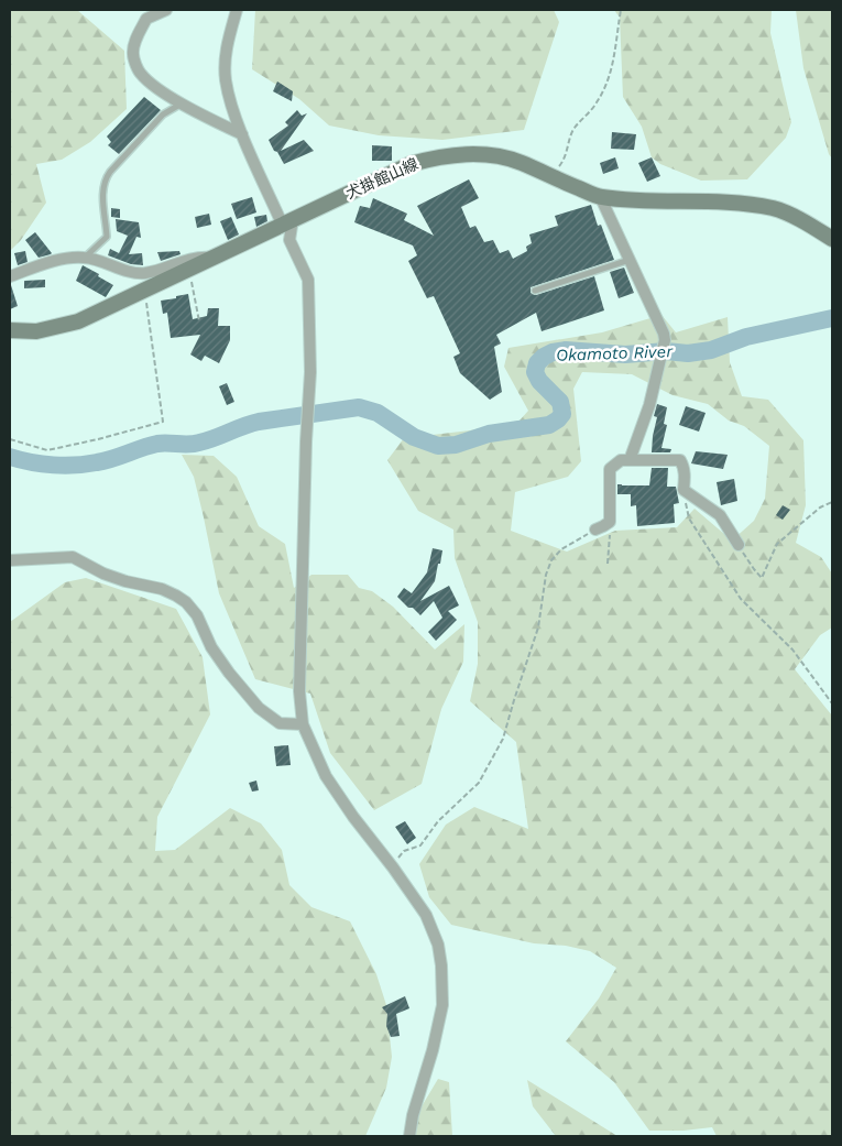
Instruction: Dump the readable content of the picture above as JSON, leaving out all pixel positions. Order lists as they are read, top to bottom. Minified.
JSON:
{"streets":{"main road":["犬掛館山線"]},"water":["Okamoto River"]}
